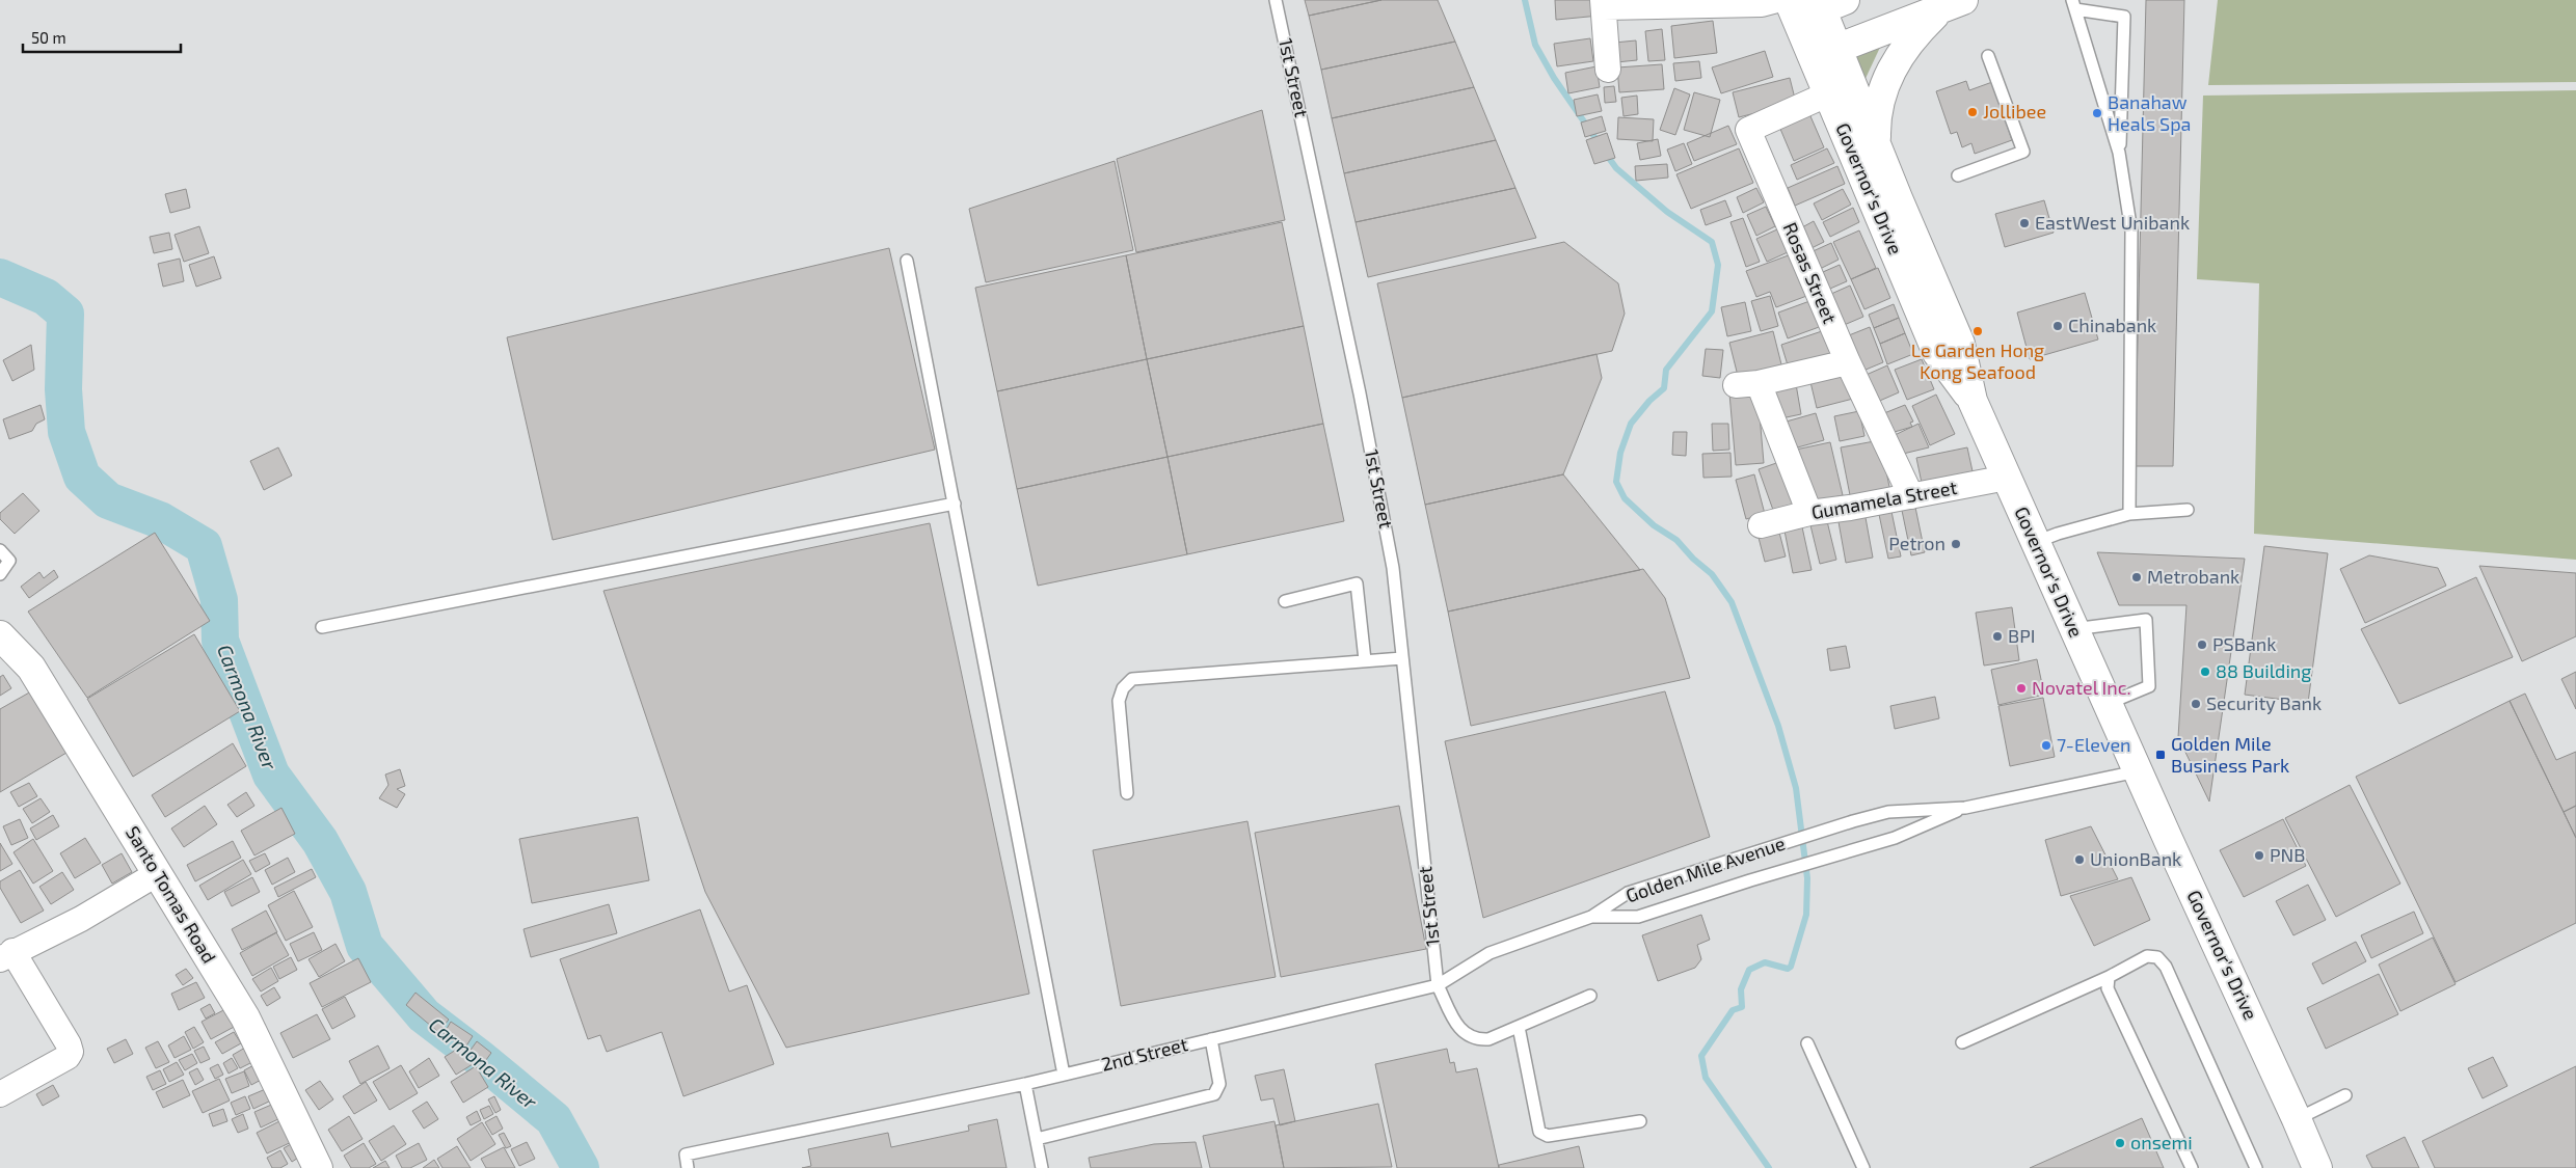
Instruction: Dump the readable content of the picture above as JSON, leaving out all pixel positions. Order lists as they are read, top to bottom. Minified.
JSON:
{"streets":{"main road":["Governor's Drive","Santo Tomas Road"],"street":["Rosas Street","Gumamela Street"],"lane":["1st Street","Golden Mile Avenue","2nd Street"]},"crossings":[["1st Street","2nd Street"],["Governor's Drive","Rosas Street"],["Governor's Drive","Gumamela Street"],["Governor's Drive","Golden Mile Avenue"],["Rosas Street","Gumamela Street"],["Golden Mile Avenue","2nd Street"]],"water":["Carmona River"],"places":{"other":["Jollibee","Banahaw Heals Spa","EastWest Unibank","Chinabank","Le Garden Hong Kong Seafood","Petron","Metrobank","BPI","PSBank","88 Building","Novatel Inc.","Security Bank","7-Eleven","PNB","UnionBank","onsemi"],"transit":["Golden Mile Business Park"]},"scale_bar":"50 m"}
